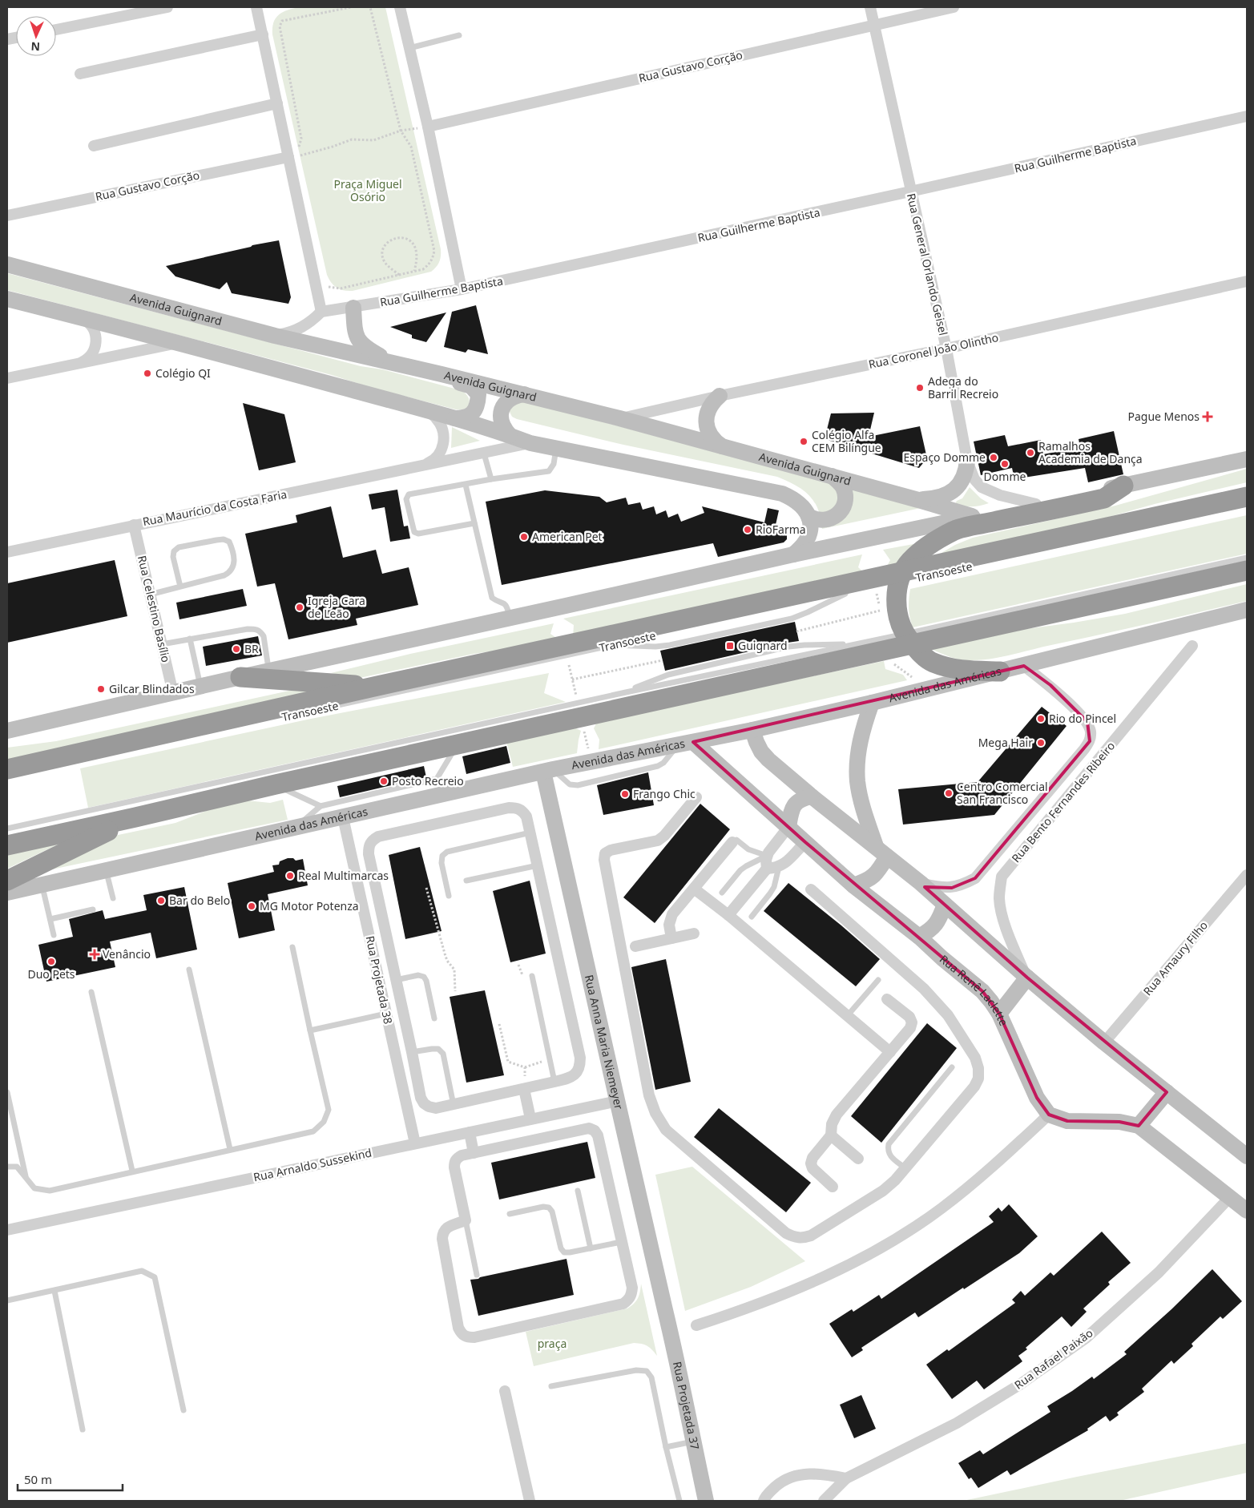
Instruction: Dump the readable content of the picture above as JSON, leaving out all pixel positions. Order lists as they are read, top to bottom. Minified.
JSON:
{"streets":{"street":["Rua Gustavo Corção","Rua Guilherme Baptista","Rua General Orlando Geisel","Avenida Guignard","Rua Coronel João Olintho","Rua Maurício da Costa Faria","Rua Celestino Basílio","Avenida das Américas","Rua Bento Fernandes Ribeiro","Rua Amaury Filho","Rua Projetada 38","Rua Renê Laclette","Rua Anna Maria Niemeyer","Rua Arnaldo Sussekind","Rua Rafael Paixão","Rua Projetada 37"],"lane":["Transoeste"]},"crossings":[["Rua Gustavo Corção","Rua General Orlando Geisel"],["Rua Guilherme Baptista","Rua General Orlando Geisel"],["Rua General Orlando Geisel","Rua Coronel João Olintho"],["Avenida Guignard","Rua Coronel João Olintho"],["Rua Maurício da Costa Faria","Rua Celestino Basílio"],["Avenida das Américas","Rua Bento Fernandes Ribeiro"],["Avenida das Américas","Rua Projetada 38"],["Avenida das Américas","Rua Renê Laclette"],["Avenida das Américas","Rua Anna Maria Niemeyer"],["Rua Projetada 38","Rua Arnaldo Sussekind"],["Rua Anna Maria Niemeyer","Rua Arnaldo Sussekind"],["Rua Anna Maria Niemeyer","Rua Projetada 37"]],"parks":["Praça Miguel Osório","praça"],"places":{"other":["Colégio QI","Adega do Barril Recreio","Colégio Alfa CEM Bilíngue","Ramalhos Academia de Dança","Espaço Domme","Domme","RioFarma","American Pet","Igreja Cara de Leão","BR","Gilcar Blindados","Rio do Pincel","Mega Hair","Posto Recreio","Centro Comercial San Francisco","Frango Chic","Real Multimarcas","Bar do Belo","MG Motor Potenza","Duo Pets"],"health":["Pague Menos","Venâncio"],"transit":["Guignard"]},"scale_bar":"50 m","north":"bottom"}
